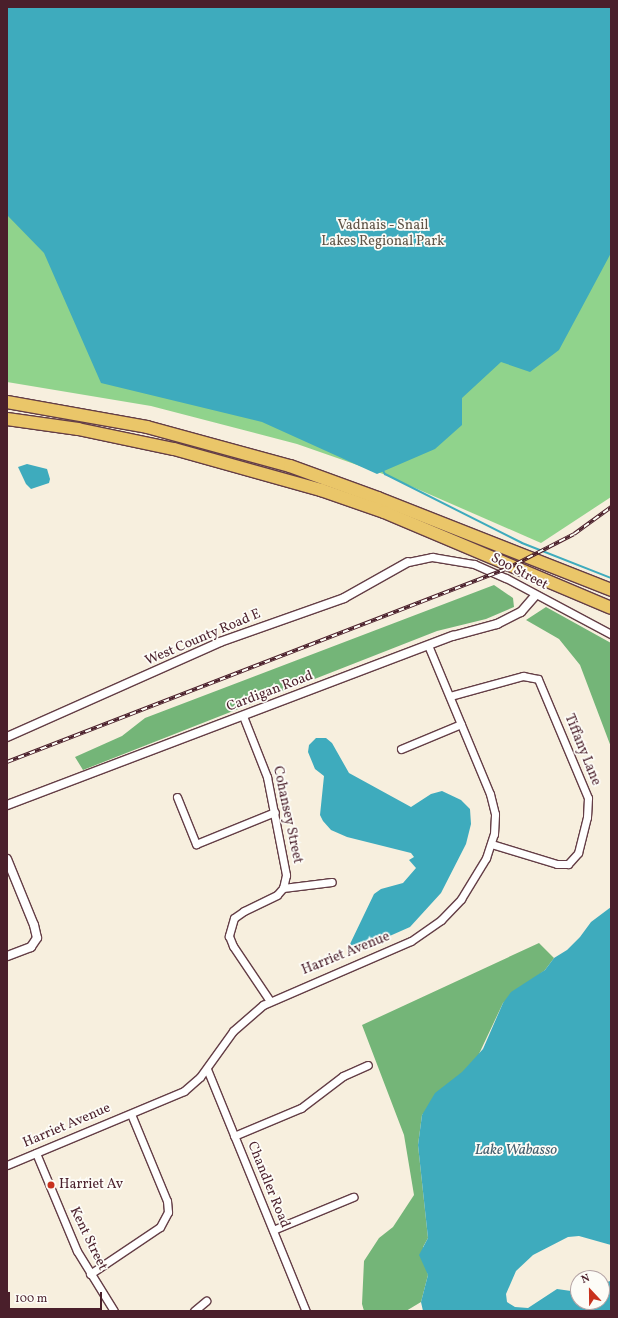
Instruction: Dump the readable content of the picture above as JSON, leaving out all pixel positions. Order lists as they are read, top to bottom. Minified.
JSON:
{"streets":{"street":["Soo Street","West County Road E","Cardigan Road","Tiffany Lane","Cohansey Street","Harriet Avenue","Chandler Road","Kent Street"]},"crossings":[["Soo Street","West County Road E"],["Soo Street","Cardigan Road"],["Cardigan Road","Cohansey Street"],["Cardigan Road","Harriet Avenue"],["Tiffany Lane","Harriet Avenue"],["Harriet Avenue","Chandler Road"],["Harriet Avenue","Kent Street"]],"water":["Lake Wabasso"],"parks":["Vadnais - Snail Lakes Regional Park"],"places":["Harriet Av"],"scale_bar":"100 m","north":"top"}
